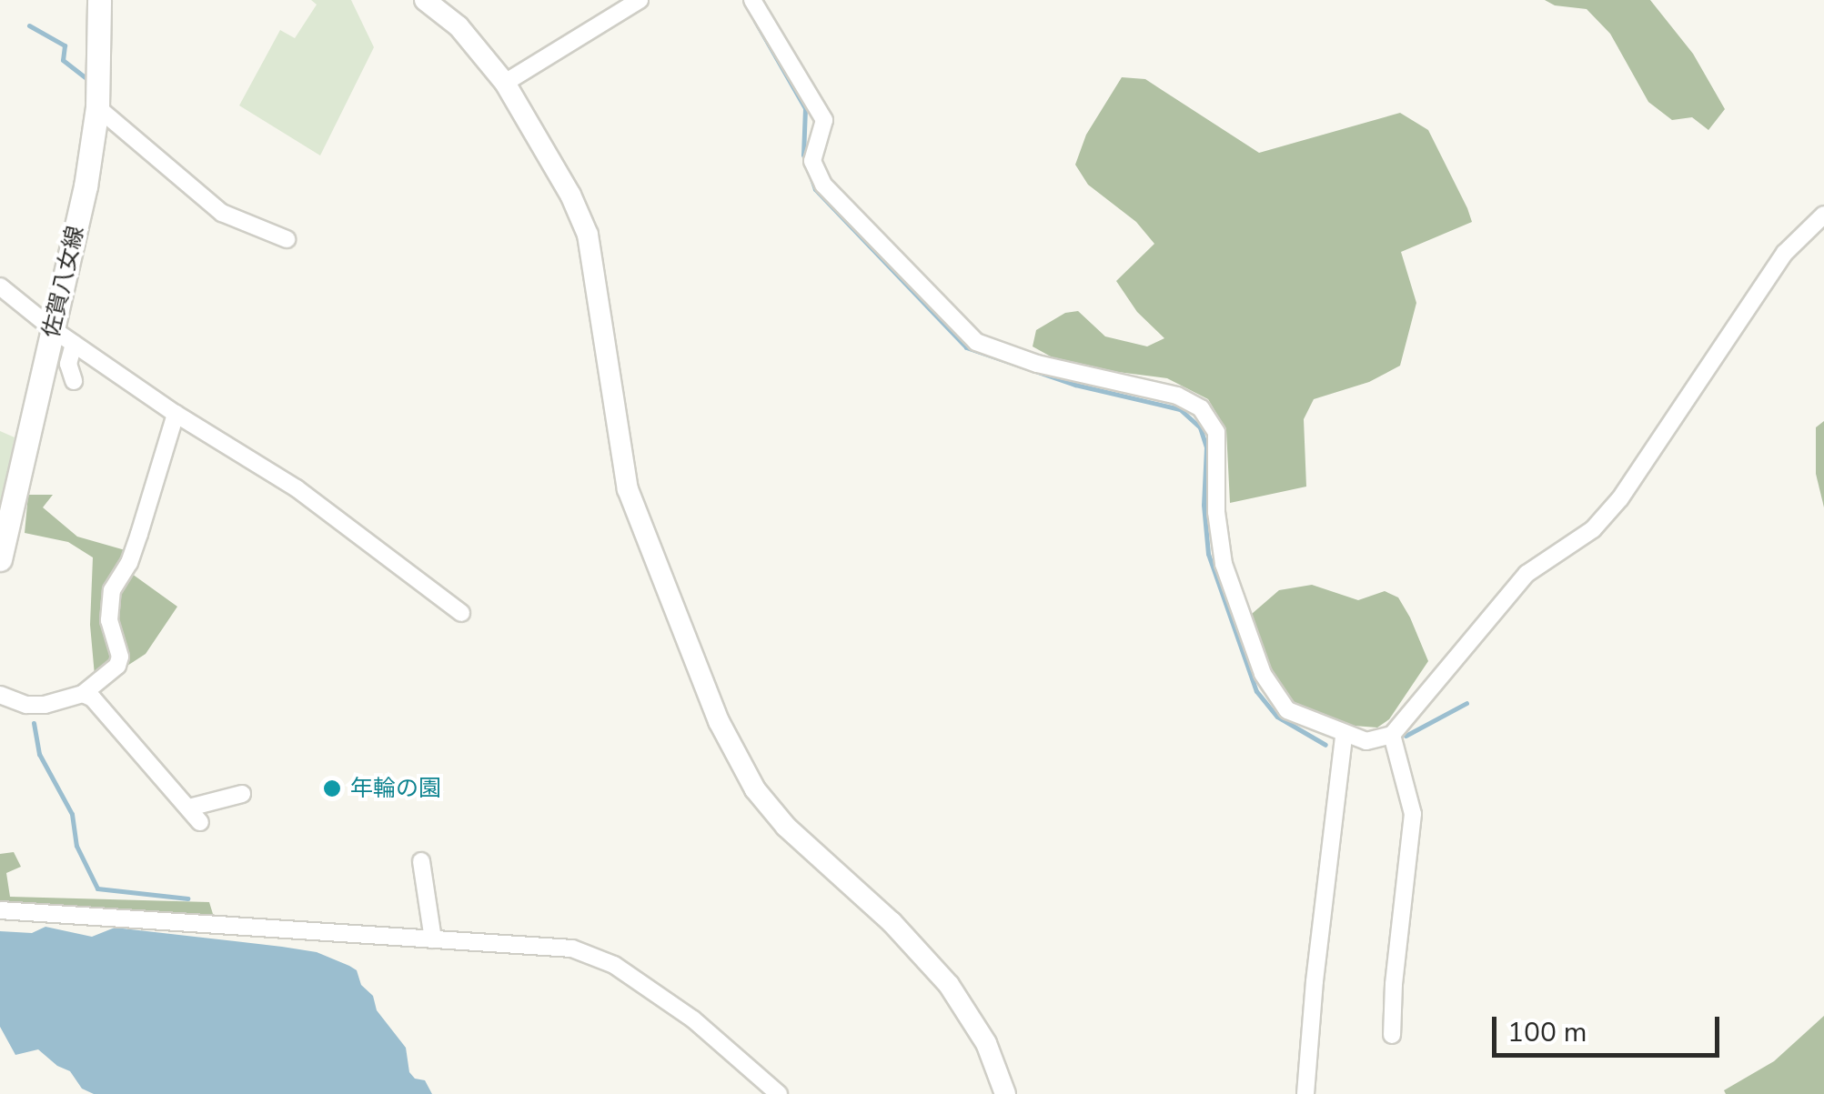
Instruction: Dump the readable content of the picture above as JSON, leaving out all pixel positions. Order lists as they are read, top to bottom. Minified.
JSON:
{"streets":{"main road":["佐賀八女線"]},"places":["年輪の園"],"scale_bar":"100 m"}
